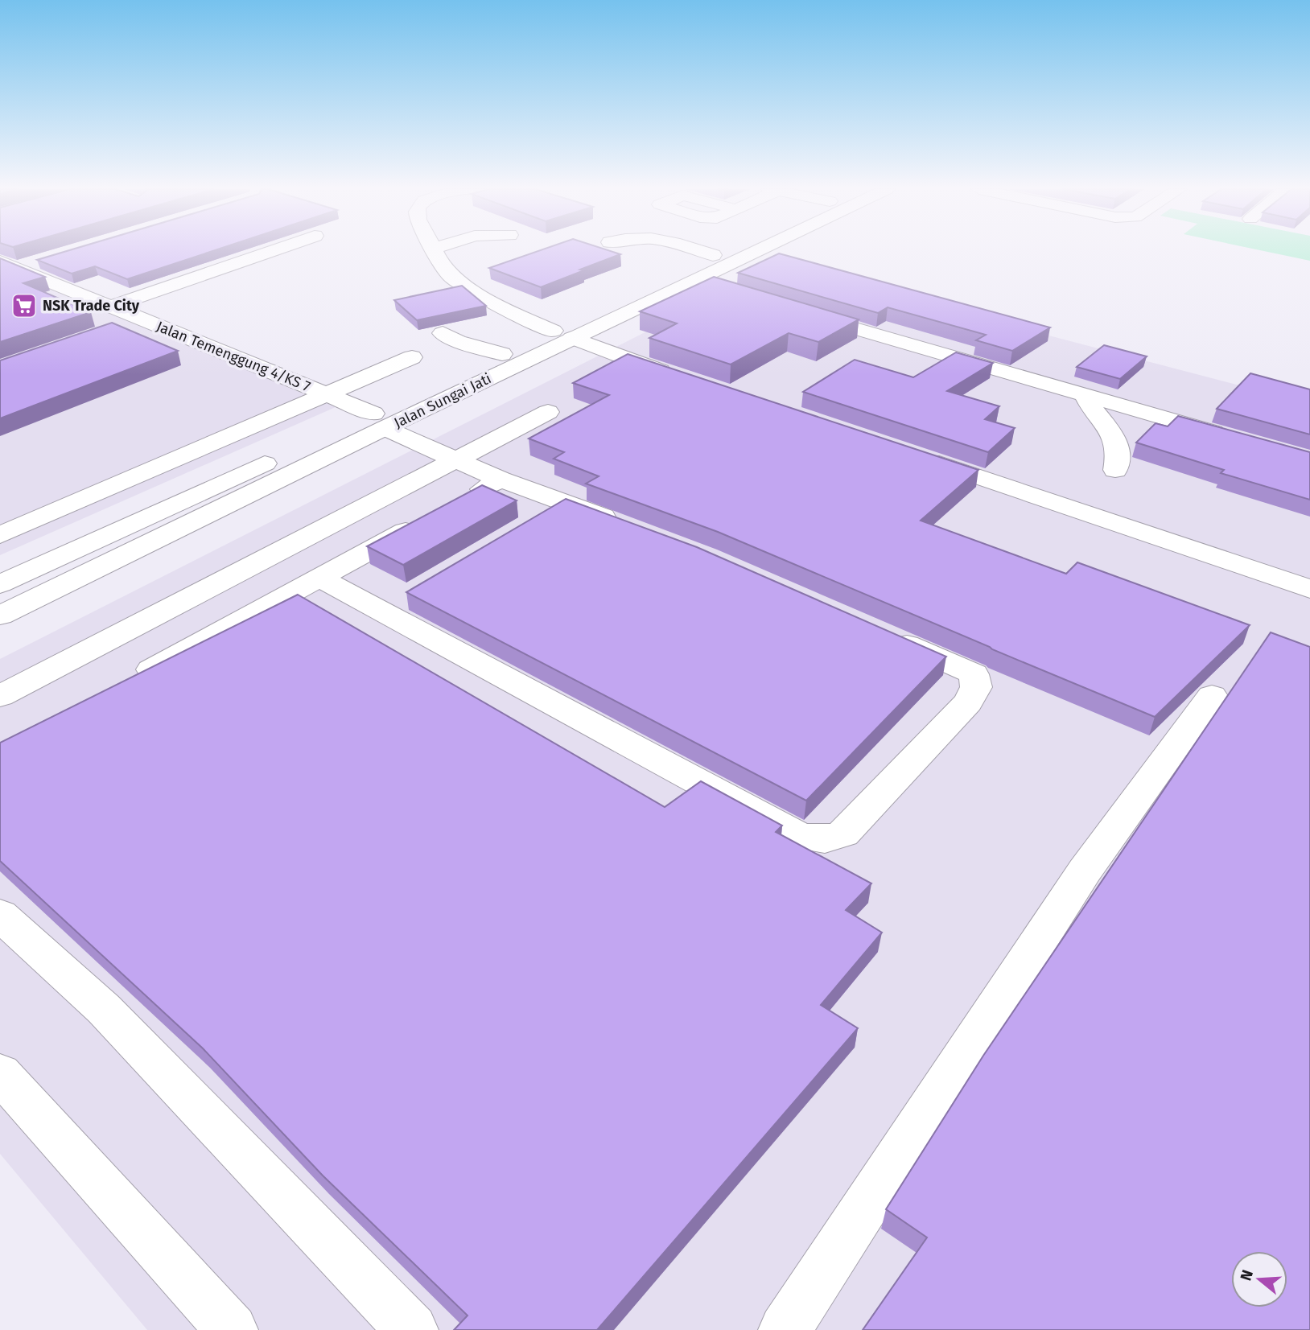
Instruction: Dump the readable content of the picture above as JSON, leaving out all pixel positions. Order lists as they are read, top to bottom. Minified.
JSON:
{"streets":{"street":["Jalan Temenggung 4/KS 7","Jalan Sungai Jati"]},"crossings":[["Jalan Temenggung 4/KS 7","Jalan Sungai Jati"]],"places":{"supermarket":["NSK Trade City"]},"north":"left"}
